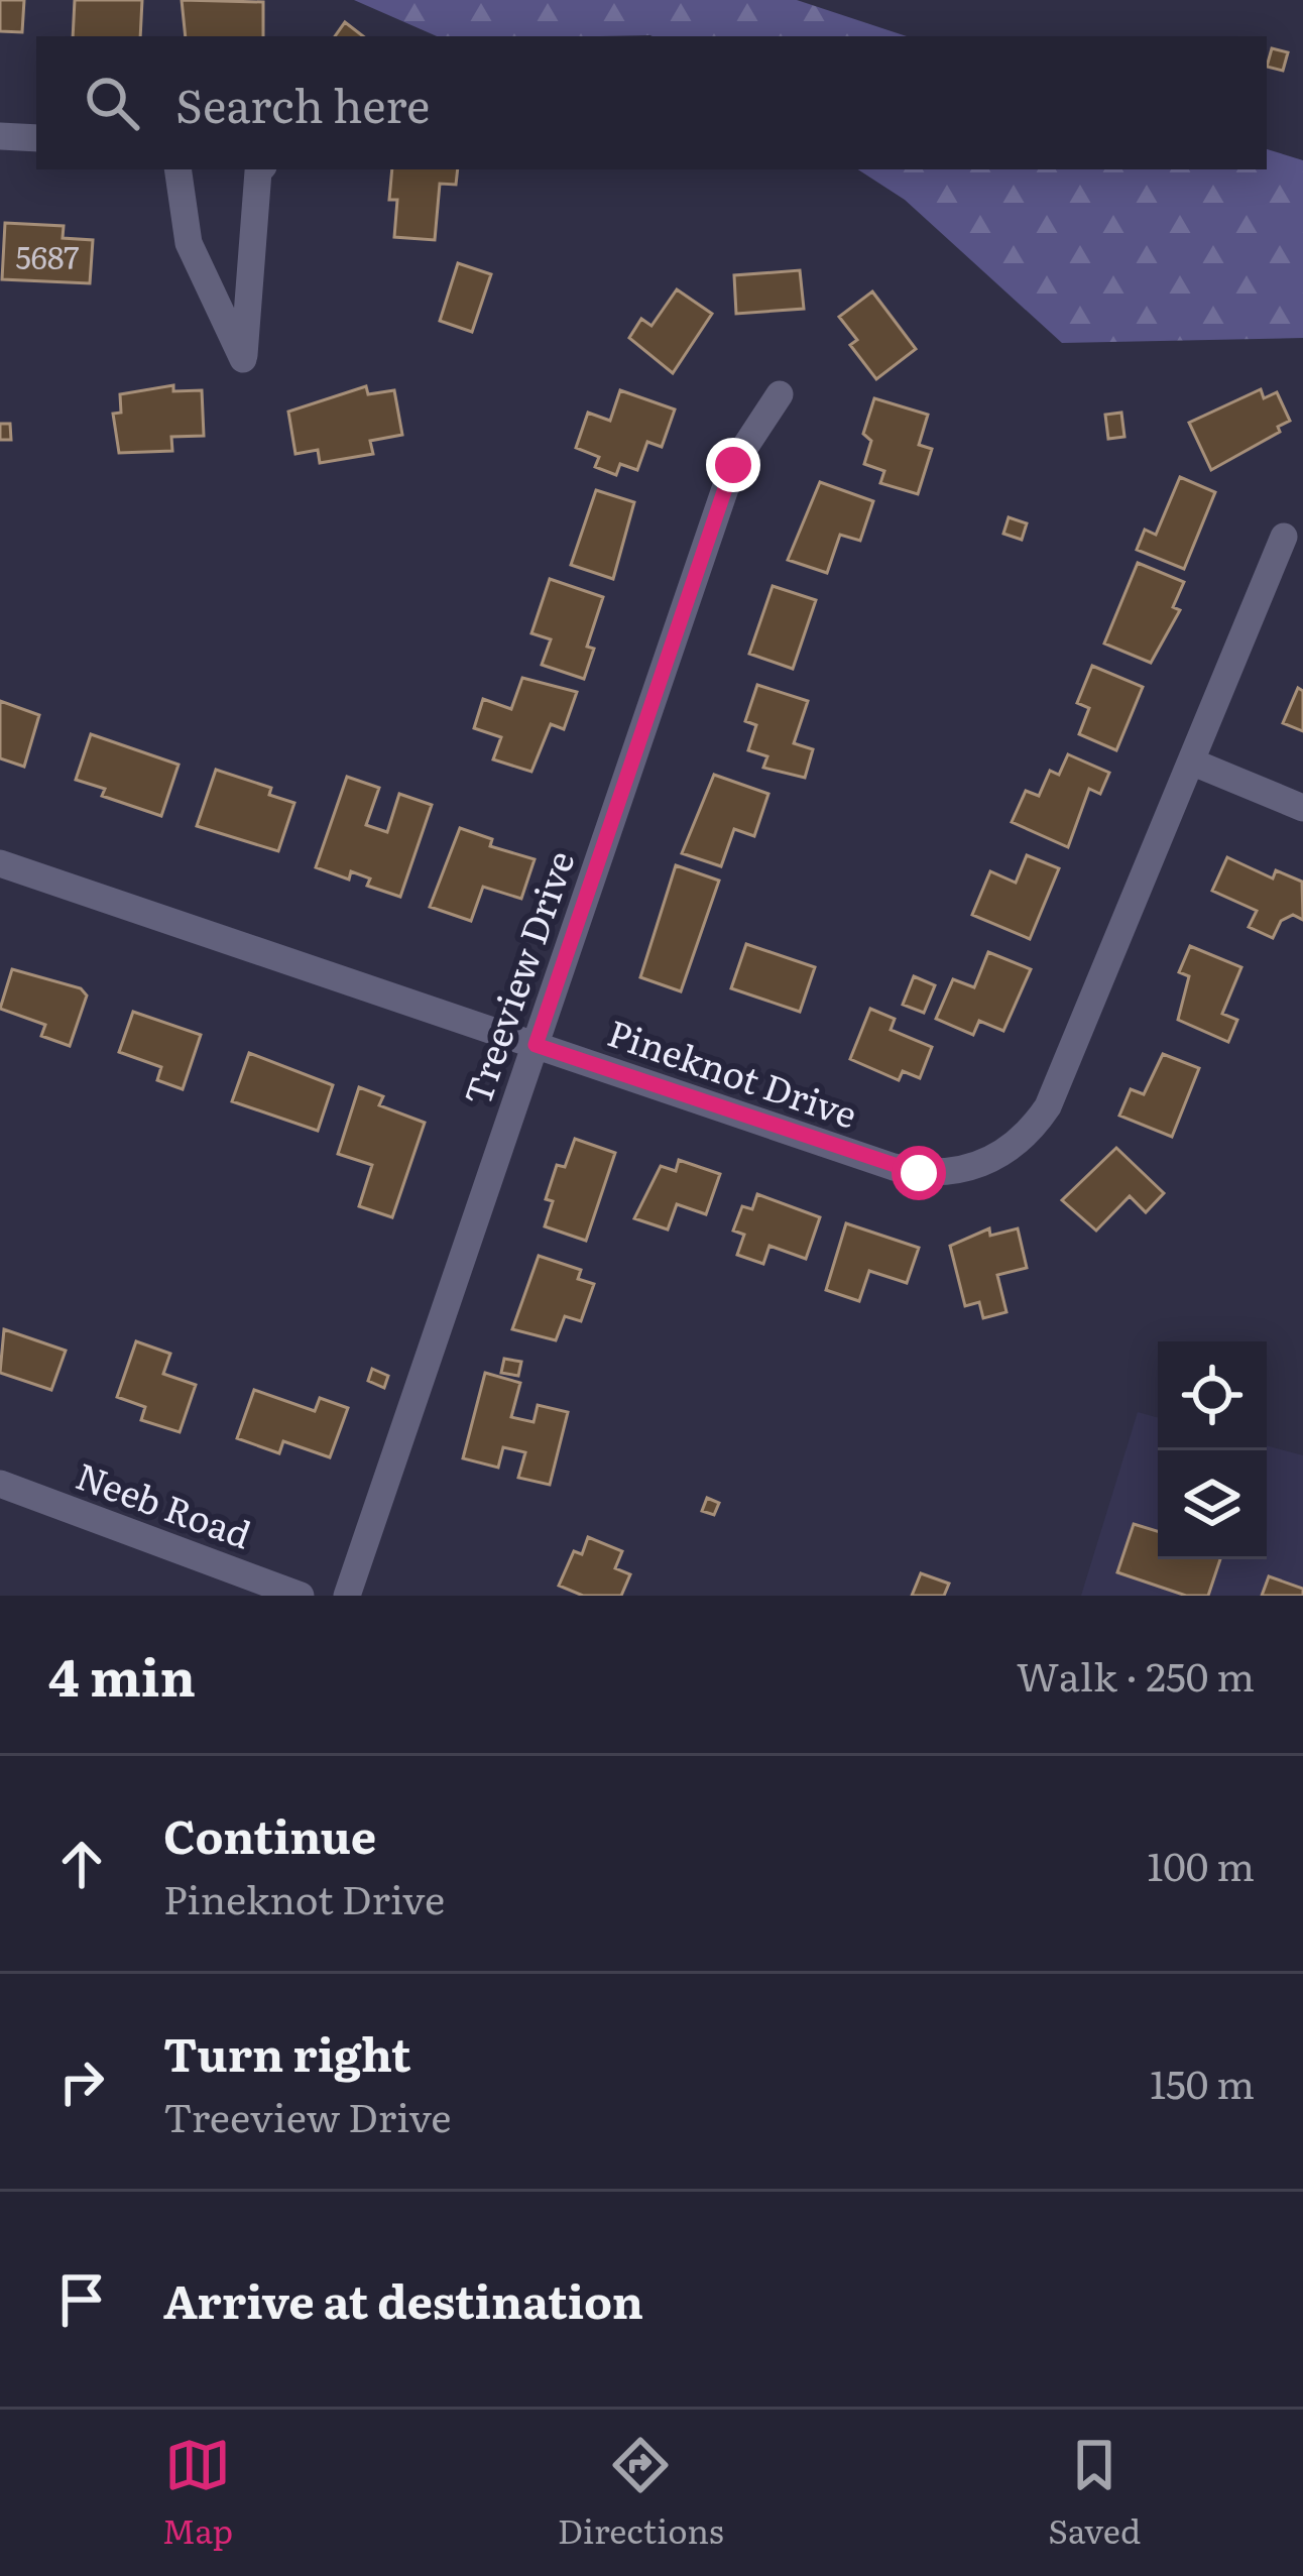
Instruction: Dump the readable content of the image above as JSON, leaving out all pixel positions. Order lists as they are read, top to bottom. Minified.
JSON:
{"streets":{"street":["Treeview Drive","Pineknot Drive","Neeb Road"]},"crossings":[["Treeview Drive","Pineknot Drive"]],"house_numbers":["5687"],"page":{"search":"Search here","heading":["4 min","Walk · 250 m"],"list":[["Continue","Pineknot Drive","100 m"],["Turn right","Treeview Drive","150 m"],"Arrive at destination"],"nav":["Map","Directions","Saved"]}}
